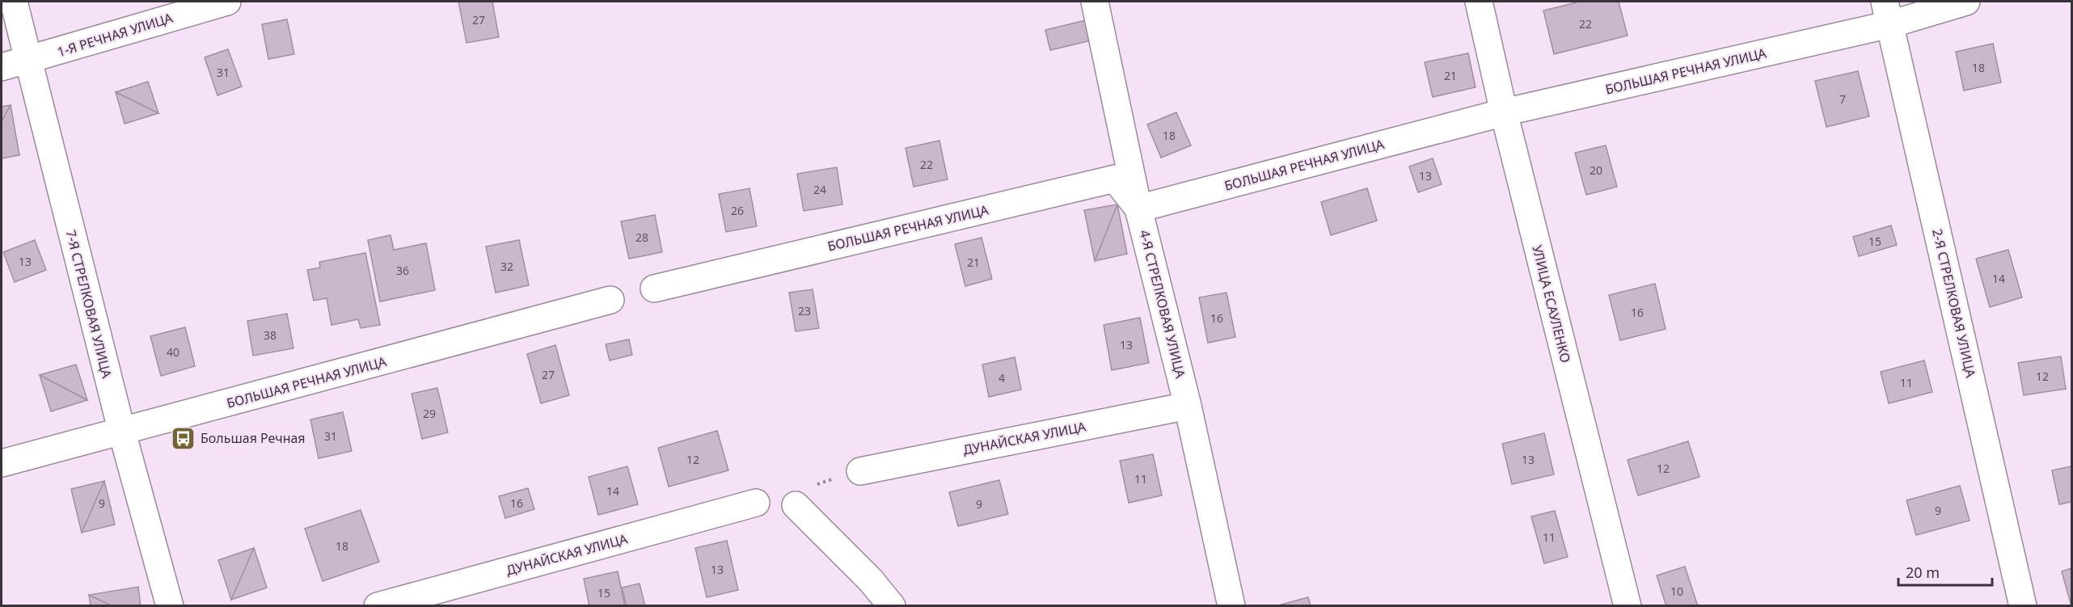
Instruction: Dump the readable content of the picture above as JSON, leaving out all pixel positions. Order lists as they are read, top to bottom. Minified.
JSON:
{"streets":{"street":["1-Я РЕЧНАЯ УЛИЦА","БОЛЬШАЯ РЕЧНАЯ УЛИЦА","2-Я СТРЕЛКОВАЯ УЛИЦА","7-Я СТРЕЛКОВАЯ УЛИЦА","4-Я СТРЕЛКОВАЯ УЛИЦА","УЛИЦА ЕСАУЛЕНКО","ДУНАЙСКАЯ УЛИЦА"]},"crossings":[["1-Я РЕЧНАЯ УЛИЦА","7-Я СТРЕЛКОВАЯ УЛИЦА"],["БОЛЬШАЯ РЕЧНАЯ УЛИЦА","2-Я СТРЕЛКОВАЯ УЛИЦА"],["БОЛЬШАЯ РЕЧНАЯ УЛИЦА","7-Я СТРЕЛКОВАЯ УЛИЦА"],["БОЛЬШАЯ РЕЧНАЯ УЛИЦА","4-Я СТРЕЛКОВАЯ УЛИЦА"],["БОЛЬШАЯ РЕЧНАЯ УЛИЦА","УЛИЦА ЕСАУЛЕНКО"],["4-Я СТРЕЛКОВАЯ УЛИЦА","ДУНАЙСКАЯ УЛИЦА"]],"places":{"bus stop":["Большая Речная"]},"house_numbers":["27","22","18","31","21","7","18","22","20","13","24","26","28","15","13","21","32","36","14","23","16","16","38","13","40","27","12","4","11","29","31","12","13","12","11","14","9","16","9","9","11","18","13","10","15"],"scale_bar":"20 m"}
